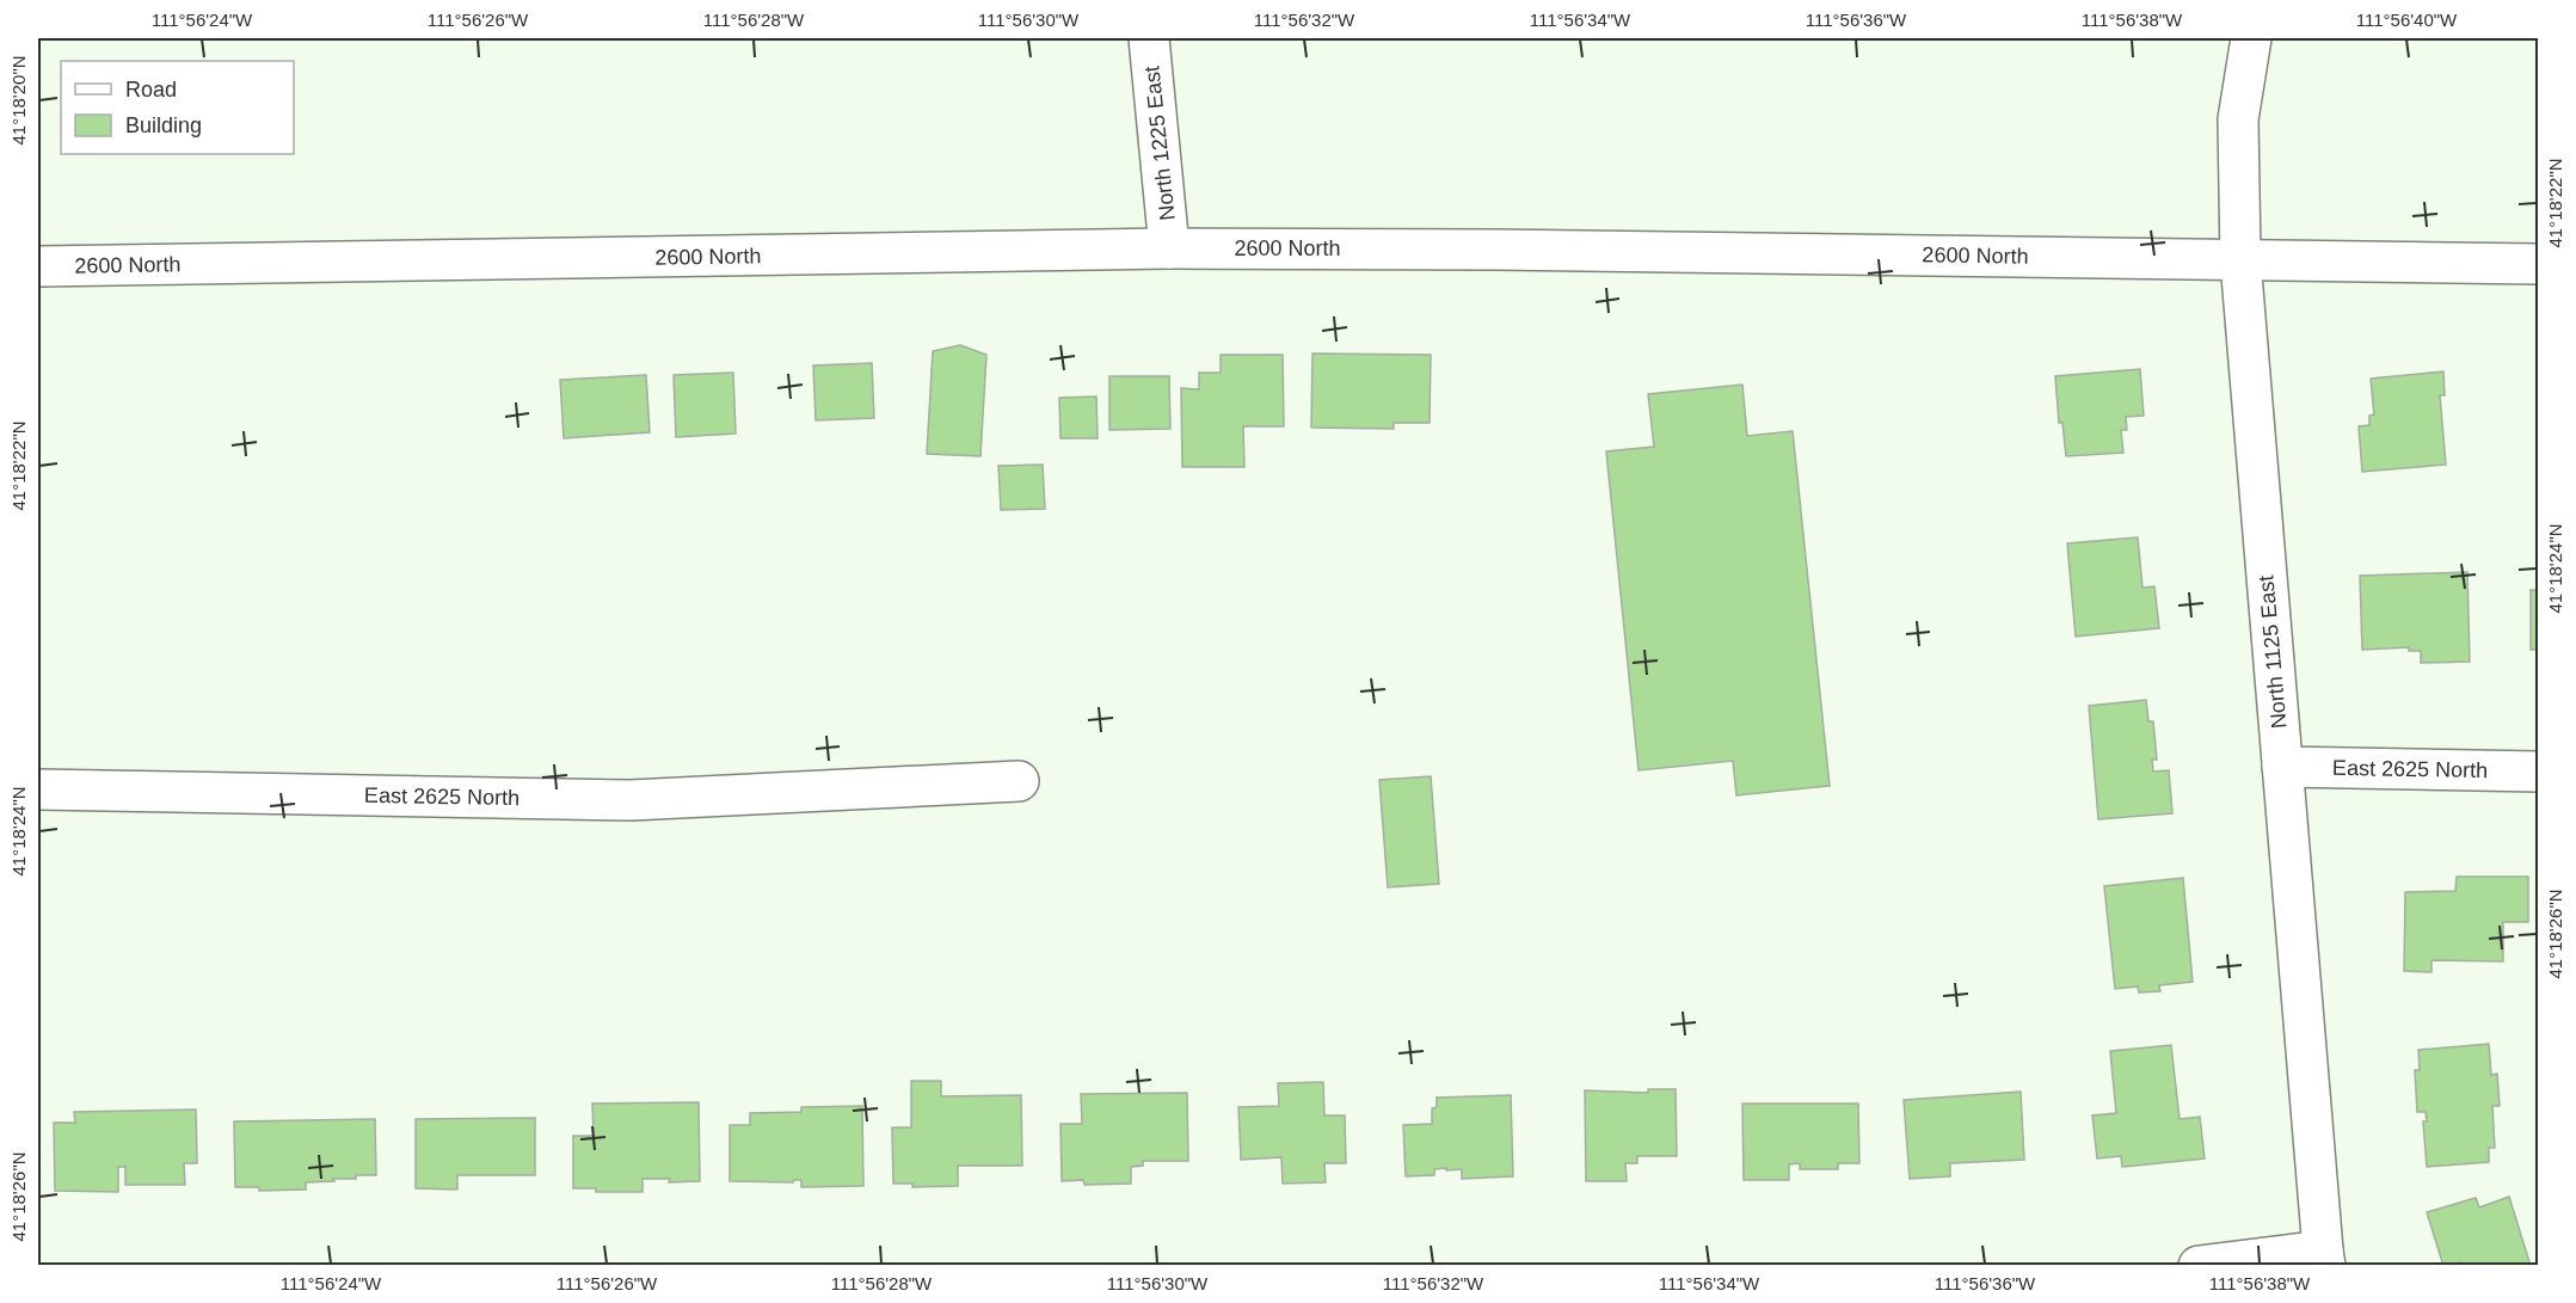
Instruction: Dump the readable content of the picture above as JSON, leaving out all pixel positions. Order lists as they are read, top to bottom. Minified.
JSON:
{"streets":{"street":["North 1225 East","2600 North","North 1125 East","East 2625 North"]},"crossings":[["North 1225 East","2600 North"],["2600 North","North 1125 East"],["North 1125 East","East 2625 North"]],"legend":["Road","Building"],"coordinates":["111°56'24\"W","111°56'26\"W","111°56'28\"W","111°56'30\"W","111°56'32\"W","111°56'34\"W","111°56'36\"W","111°56'38\"W","111°56'40\"W","41°18'20\"N","41°18'22\"N","41°18'24\"N","41°18'26\"N"]}
